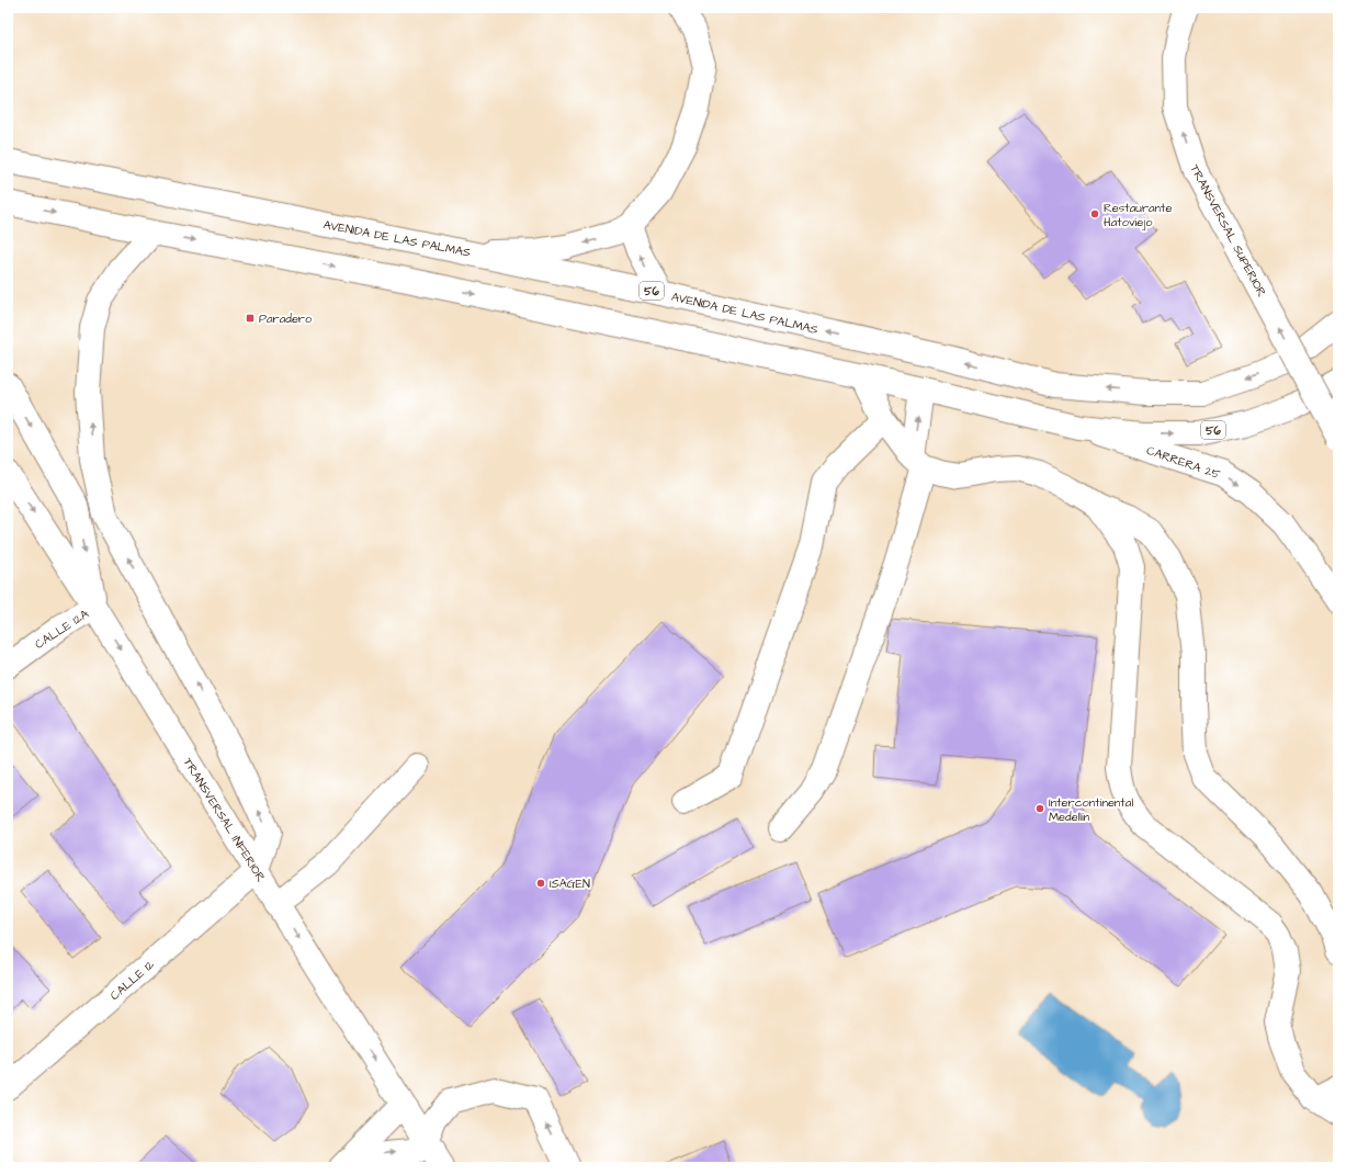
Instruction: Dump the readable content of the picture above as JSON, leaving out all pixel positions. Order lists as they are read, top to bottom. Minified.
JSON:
{"streets":{"main road":["TRANSVERSAL SUPERIOR","AVENIDA DE LAS PALMAS","56","CARRERA 25","CALLE 12A","TRANSVERSAL INFERIOR","CALLE 12"]},"crossings":[["56","CARRERA 25"],["CALLE 12A","TRANSVERSAL INFERIOR"],["TRANSVERSAL INFERIOR","CALLE 12"]],"one_way":["TRANSVERSAL SUPERIOR","CARRERA 25","TRANSVERSAL INFERIOR"],"places":{"other":["Restaurante Hatoviejo","Intercontinental Medellín","ISAGEN"],"transit":["Paradero"]}}
